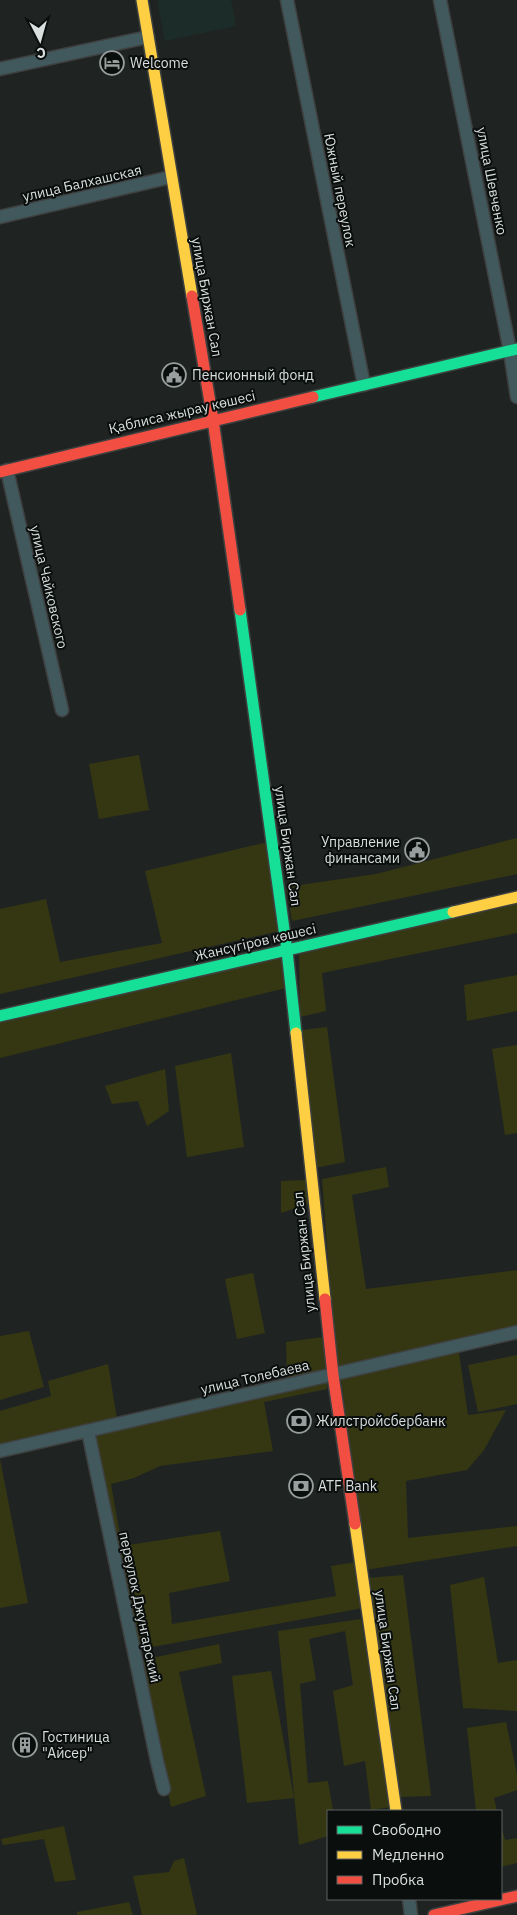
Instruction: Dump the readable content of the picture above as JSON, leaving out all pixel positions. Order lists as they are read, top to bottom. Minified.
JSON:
{"streets":{"street":["улица Шевченко","улица Балхашская","Южный переулок","улица Биржан Сал","Қаблиса жырау көшесі","улица Чайковского","Жансүгіров көшесі","улица Толебаева","переулок Джунгарский"]},"crossings":[["улица Шевченко","Қаблиса жырау көшесі"],["улица Балхашская","улица Биржан Сал"],["Южный переулок","Қаблиса жырау көшесі"],["улица Биржан Сал","Қаблиса жырау көшесі"],["улица Биржан Сал","Жансүгіров көшесі"],["улица Биржан Сал","улица Толебаева"],["Қаблиса жырау көшесі","улица Чайковского"],["улица Толебаева","переулок Джунгарский"]],"places":{"hotel":["Welcome"],"public building":["Пенсионный фонд","Управление финансами"],"bank":["Жилстройсбербанк","ATF Bank"],"building":["Гостиница \"Айсер\""]},"legend":["Свободно","Медленно","Пробка"],"north":"bottom"}
